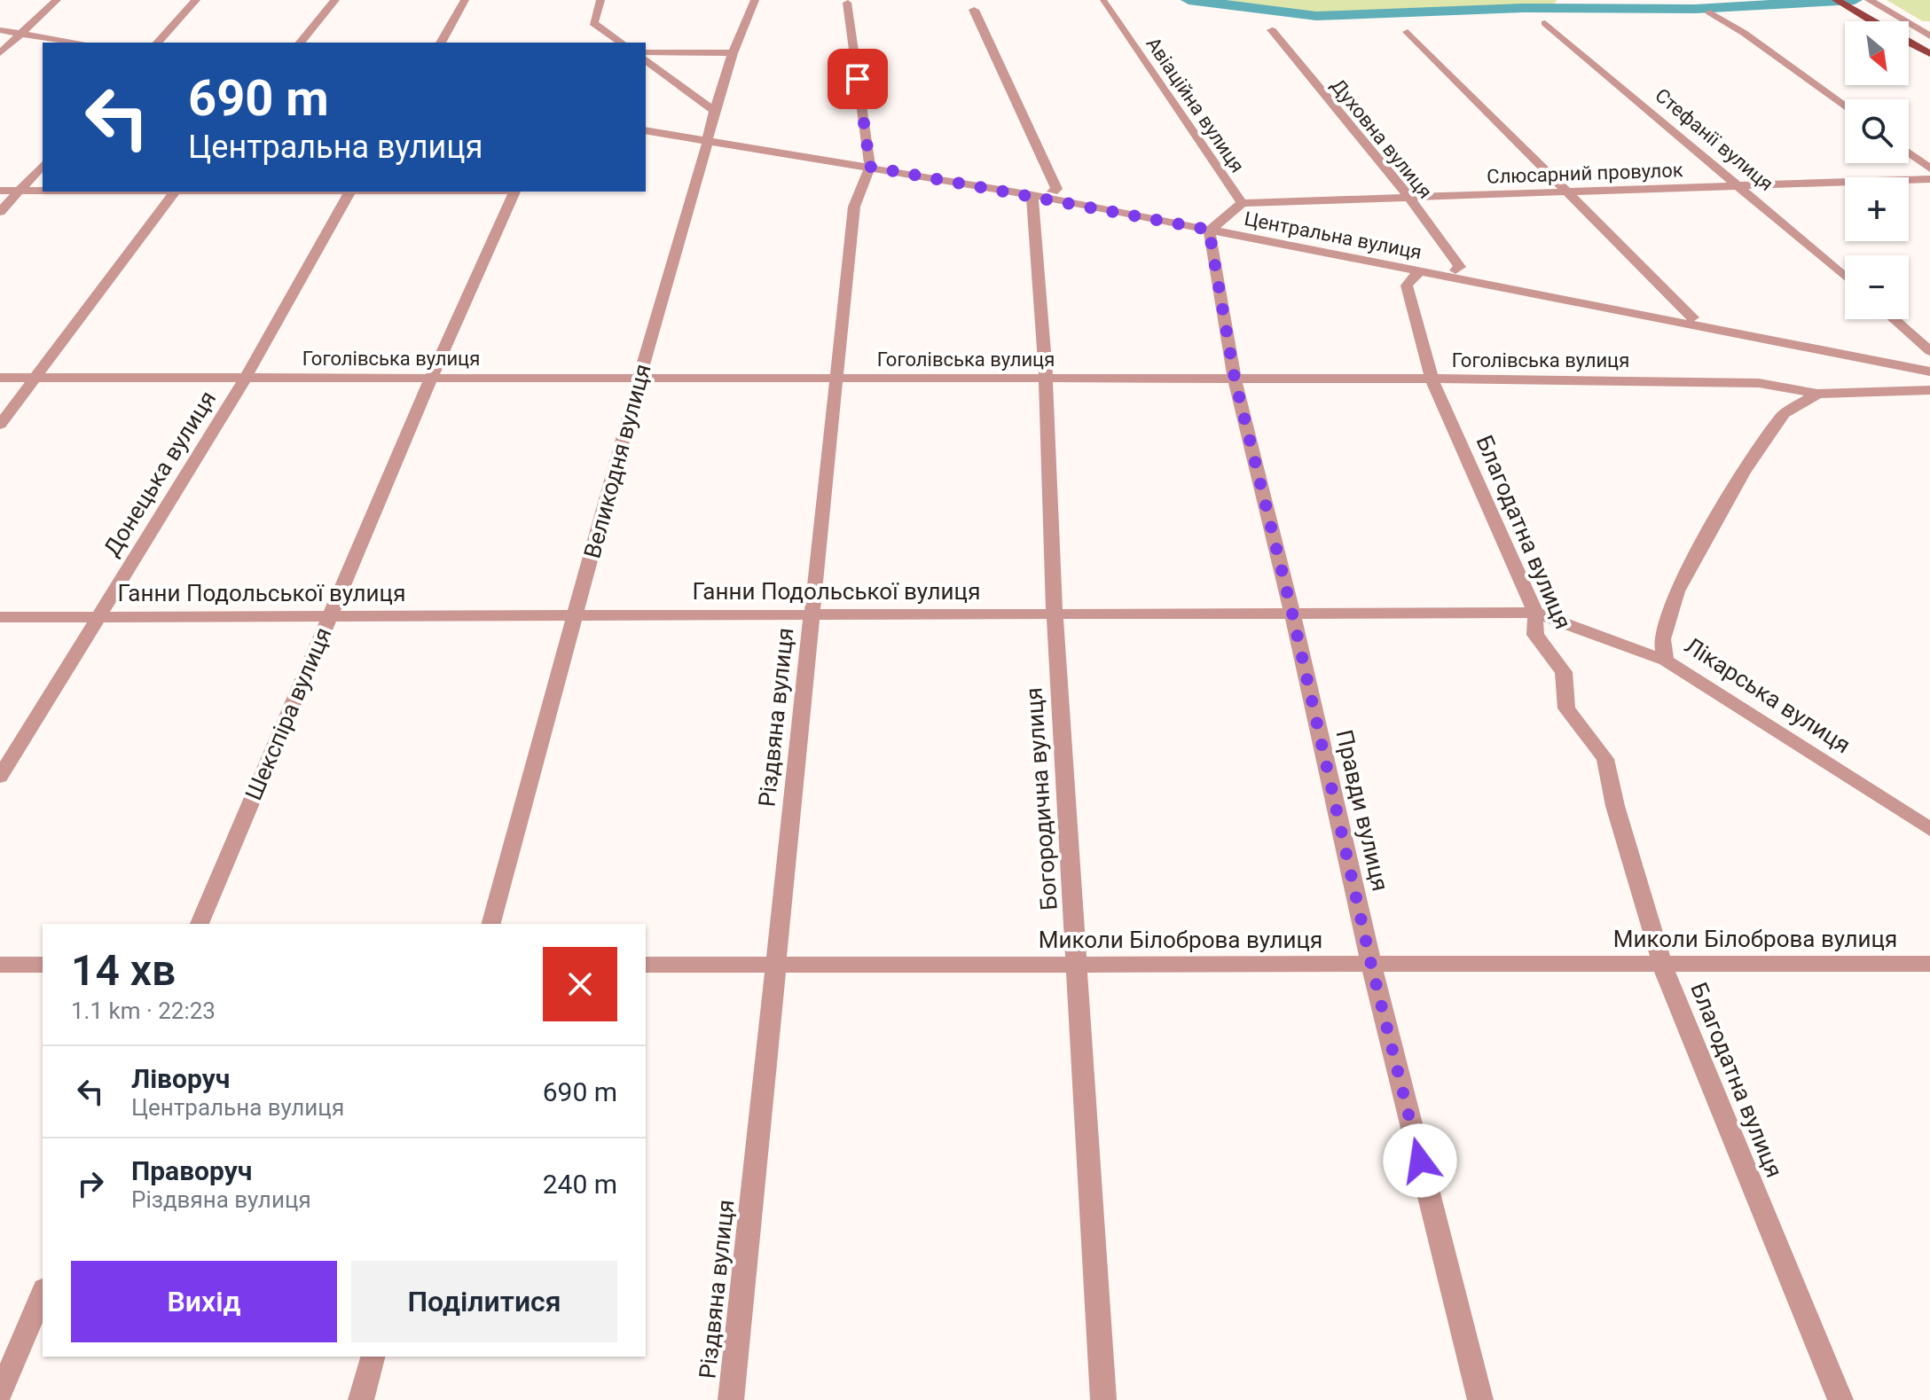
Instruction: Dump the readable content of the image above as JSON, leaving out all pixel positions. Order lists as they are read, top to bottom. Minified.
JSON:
{"streets":{"street":["Авіаційна вулиця","Духовна вулиця","Стефанії вулиця","Слюсарний провулок","Центральна вулиця","Гоголівська вулиця","Великодня вулиця","Донецька вулиця","Благодатна вулиця","Ганни Подольської вулиця","Лікарська вулиця","Шекспіра вулиця","Різдвяна вулиця","Богородична вулиця","Правди вулиця","Миколи Білоброва вулиця"]},"crossings":[["Авіаційна вулиця","Слюсарний провулок"],["Авіаційна вулиця","Центральна вулиця"],["Авіаційна вулиця","Правди вулиця"],["Духовна вулиця","Слюсарний провулок"],["Духовна вулиця","Центральна вулиця"],["Стефанії вулиця","Слюсарний провулок"],["Центральна вулиця","Великодня вулиця"],["Центральна вулиця","Благодатна вулиця"],["Центральна вулиця","Різдвяна вулиця"],["Центральна вулиця","Богородична вулиця"],["Центральна вулиця","Правди вулиця"],["Гоголівська вулиця","Великодня вулиця"],["Гоголівська вулиця","Донецька вулиця"],["Гоголівська вулиця","Благодатна вулиця"],["Гоголівська вулиця","Лікарська вулиця"],["Гоголівська вулиця","Шекспіра вулиця"],["Гоголівська вулиця","Різдвяна вулиця"],["Гоголівська вулиця","Богородична вулиця"],["Гоголівська вулиця","Правди вулиця"],["Великодня вулиця","Ганни Подольської вулиця"],["Донецька вулиця","Ганни Подольської вулиця"],["Благодатна вулиця","Ганни Подольської вулиця"],["Благодатна вулиця","Миколи Білоброва вулиця"],["Ганни Подольської вулиця","Лікарська вулиця"],["Ганни Подольської вулиця","Шекспіра вулиця"],["Ганни Подольської вулиця","Різдвяна вулиця"],["Ганни Подольської вулиця","Богородична вулиця"],["Ганни Подольської вулиця","Правди вулиця"],["Різдвяна вулиця","Миколи Білоброва вулиця"],["Богородична вулиця","Миколи Білоброва вулиця"],["Правди вулиця","Миколи Білоброва вулиця"]],"north":"bottom right","page":{"map_buttons":["+","−"],"turn":["690 m","Центральна вулиця"],"heading":["14 хв","1.1 km · 22:23"],"list":[{"name":"Ліворуч","note":"Центральна вулиця","value":"690 m"},{"name":"Праворуч","note":"Різдвяна вулиця","value":"240 m"}],"buttons":["Вихід","Поділитися"]}}
